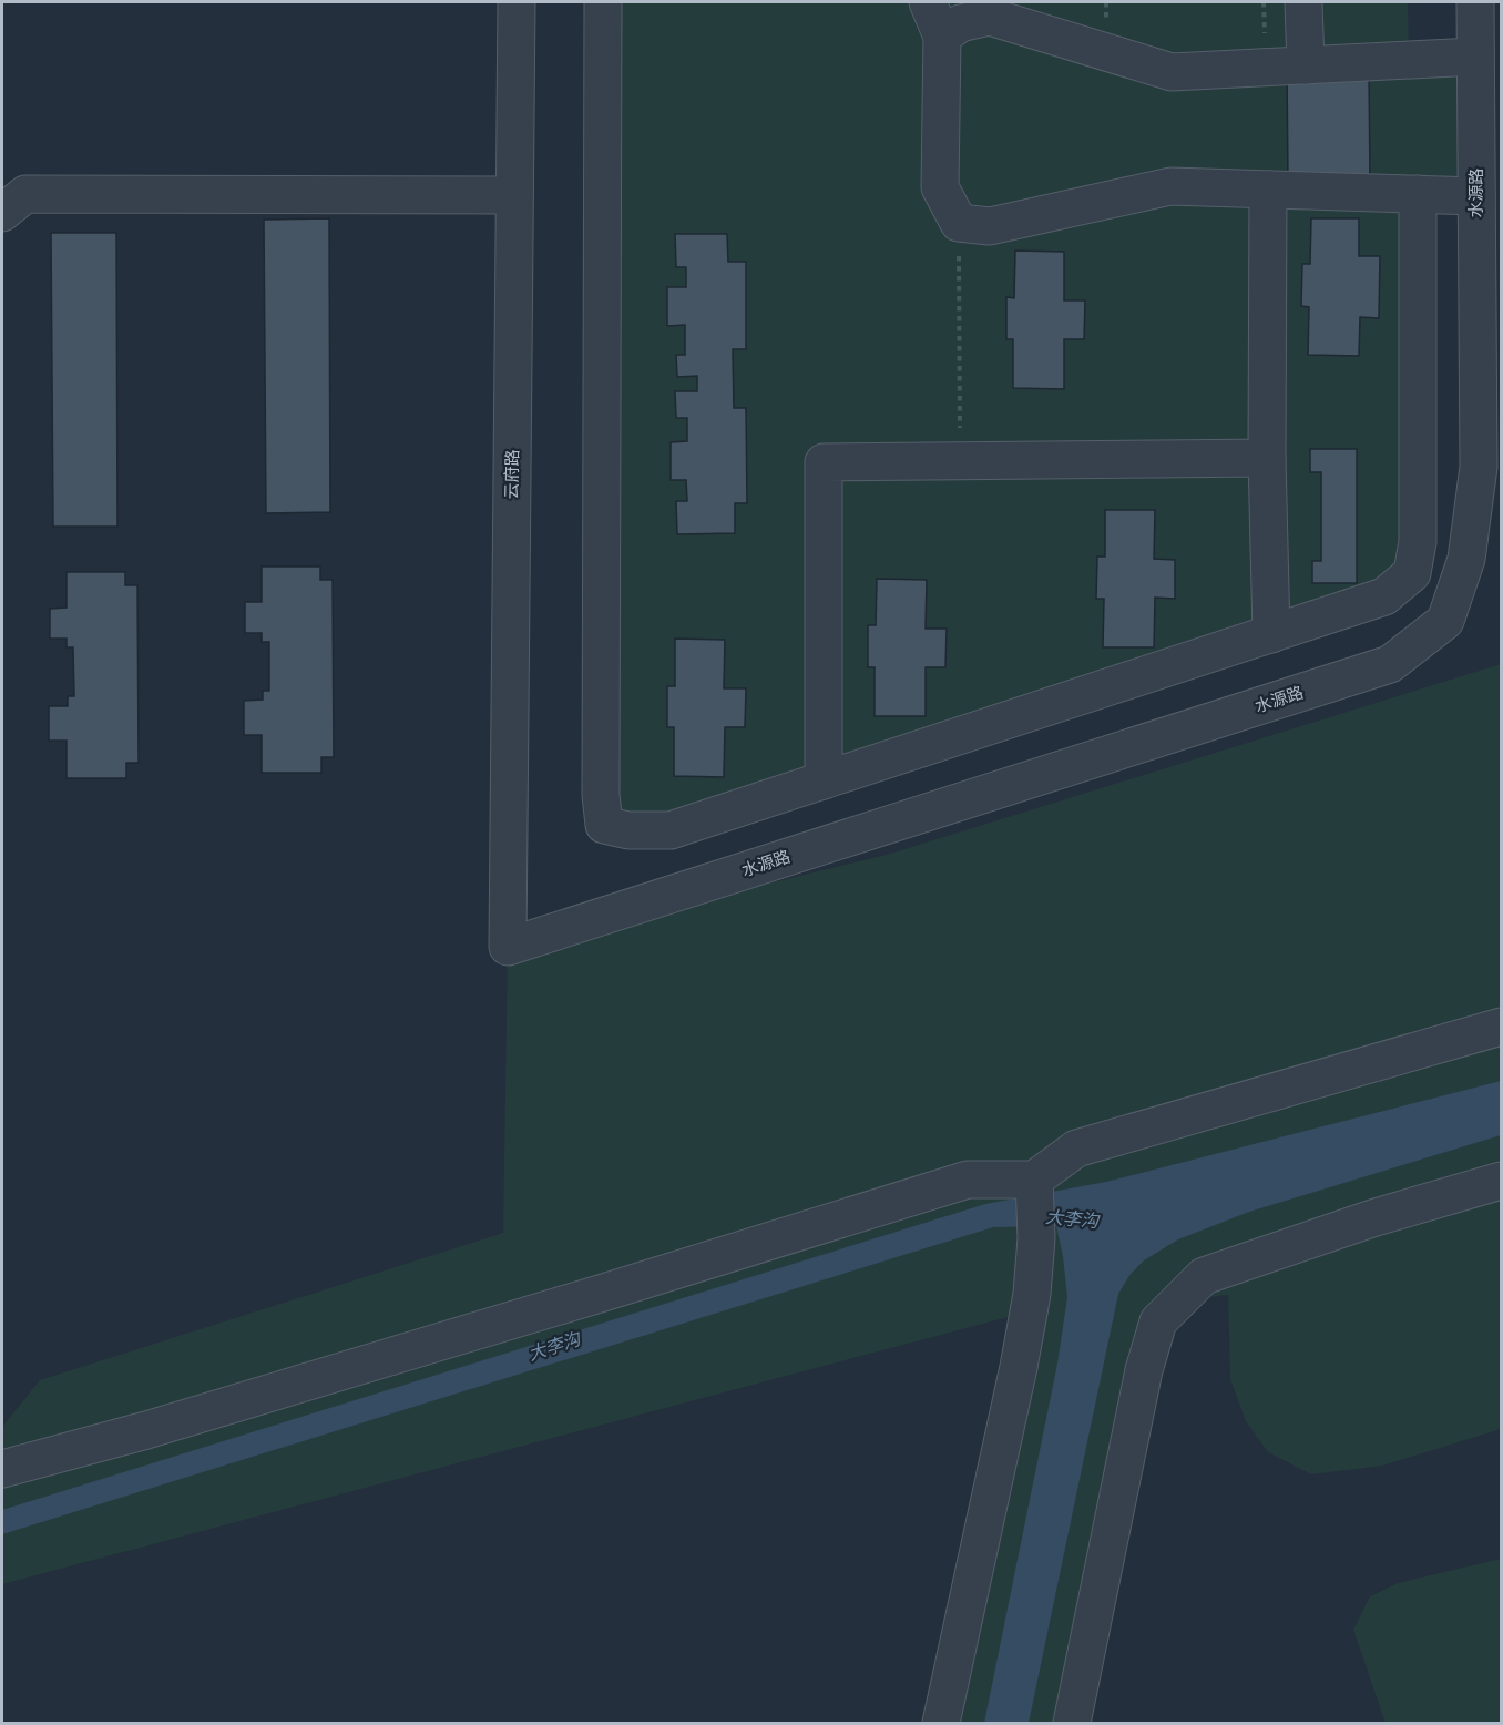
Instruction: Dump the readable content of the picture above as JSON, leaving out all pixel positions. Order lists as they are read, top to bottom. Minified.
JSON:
{"streets":{"street":["水源路","云府路"]},"crossings":[["水源路","云府路"]],"water":["大李沟"]}
